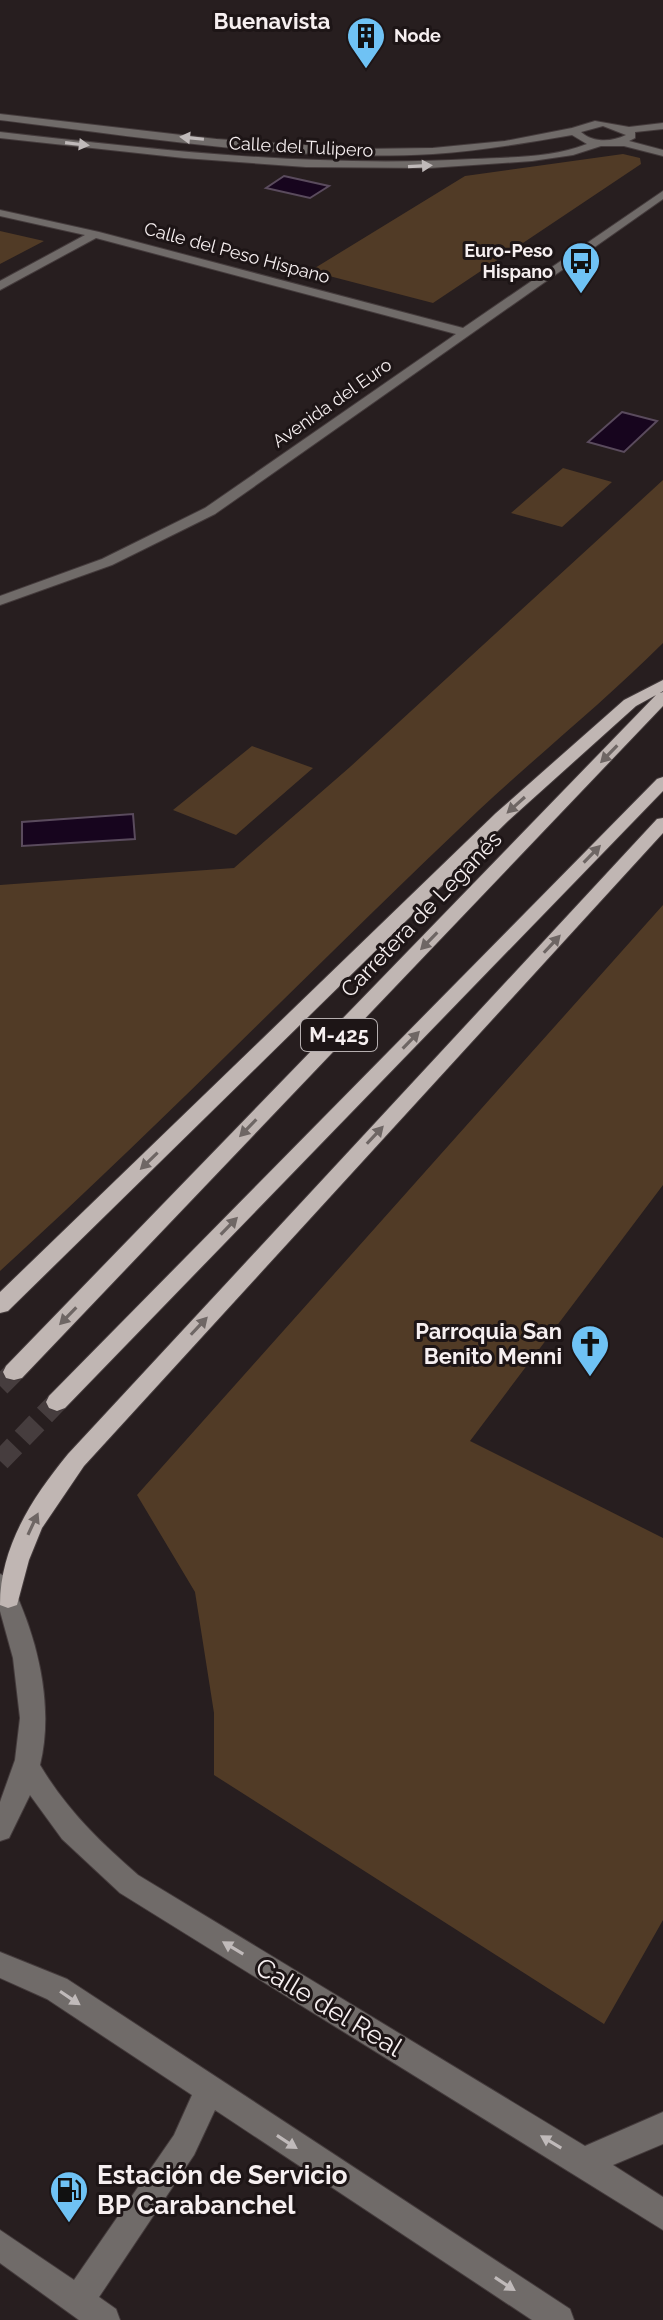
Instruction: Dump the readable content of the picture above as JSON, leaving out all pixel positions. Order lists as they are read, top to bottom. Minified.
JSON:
{"streets":{"main road":["Carretera de Leganés","M-425"],"street":["Calle del Tulipero","Calle del Peso Hispano","Avenida del Euro","Calle del Real"]},"crossings":[["Calle del Peso Hispano","Avenida del Euro"]],"districts":["Buenavista"],"places":{"building":["Node"],"bus stop":["Euro-Peso Hispano"],"church":["Parroquia San Benito Menni"],"fuel station":["Estación de Servicio BP Carabanchel"]}}
